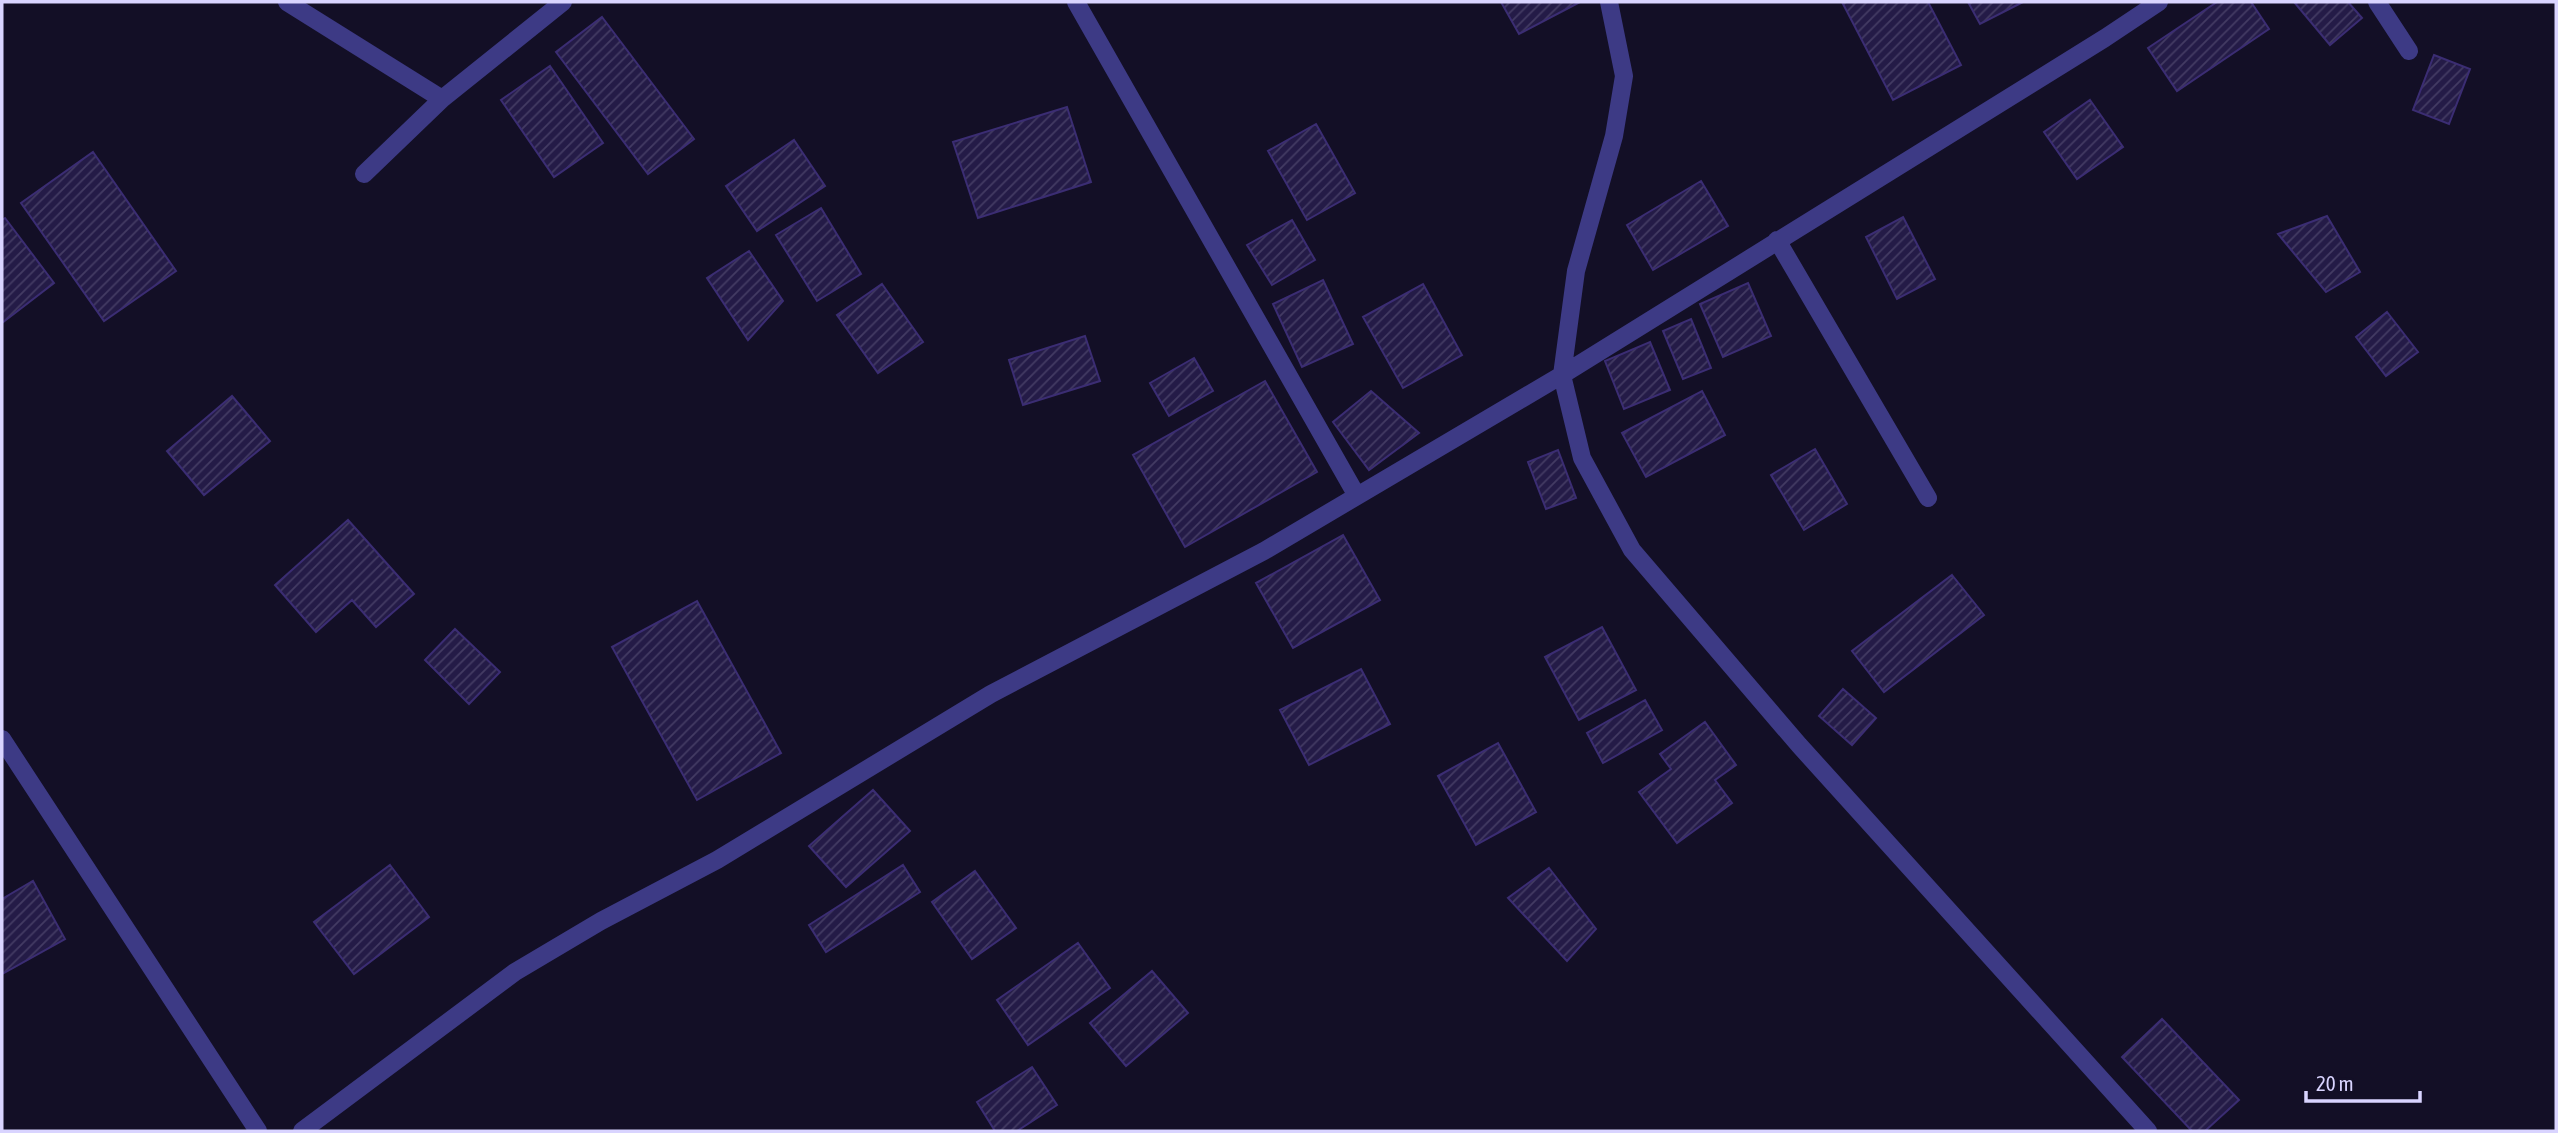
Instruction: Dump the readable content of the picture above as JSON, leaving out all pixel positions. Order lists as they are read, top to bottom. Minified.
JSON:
{"scale_bar":"20 m"}
